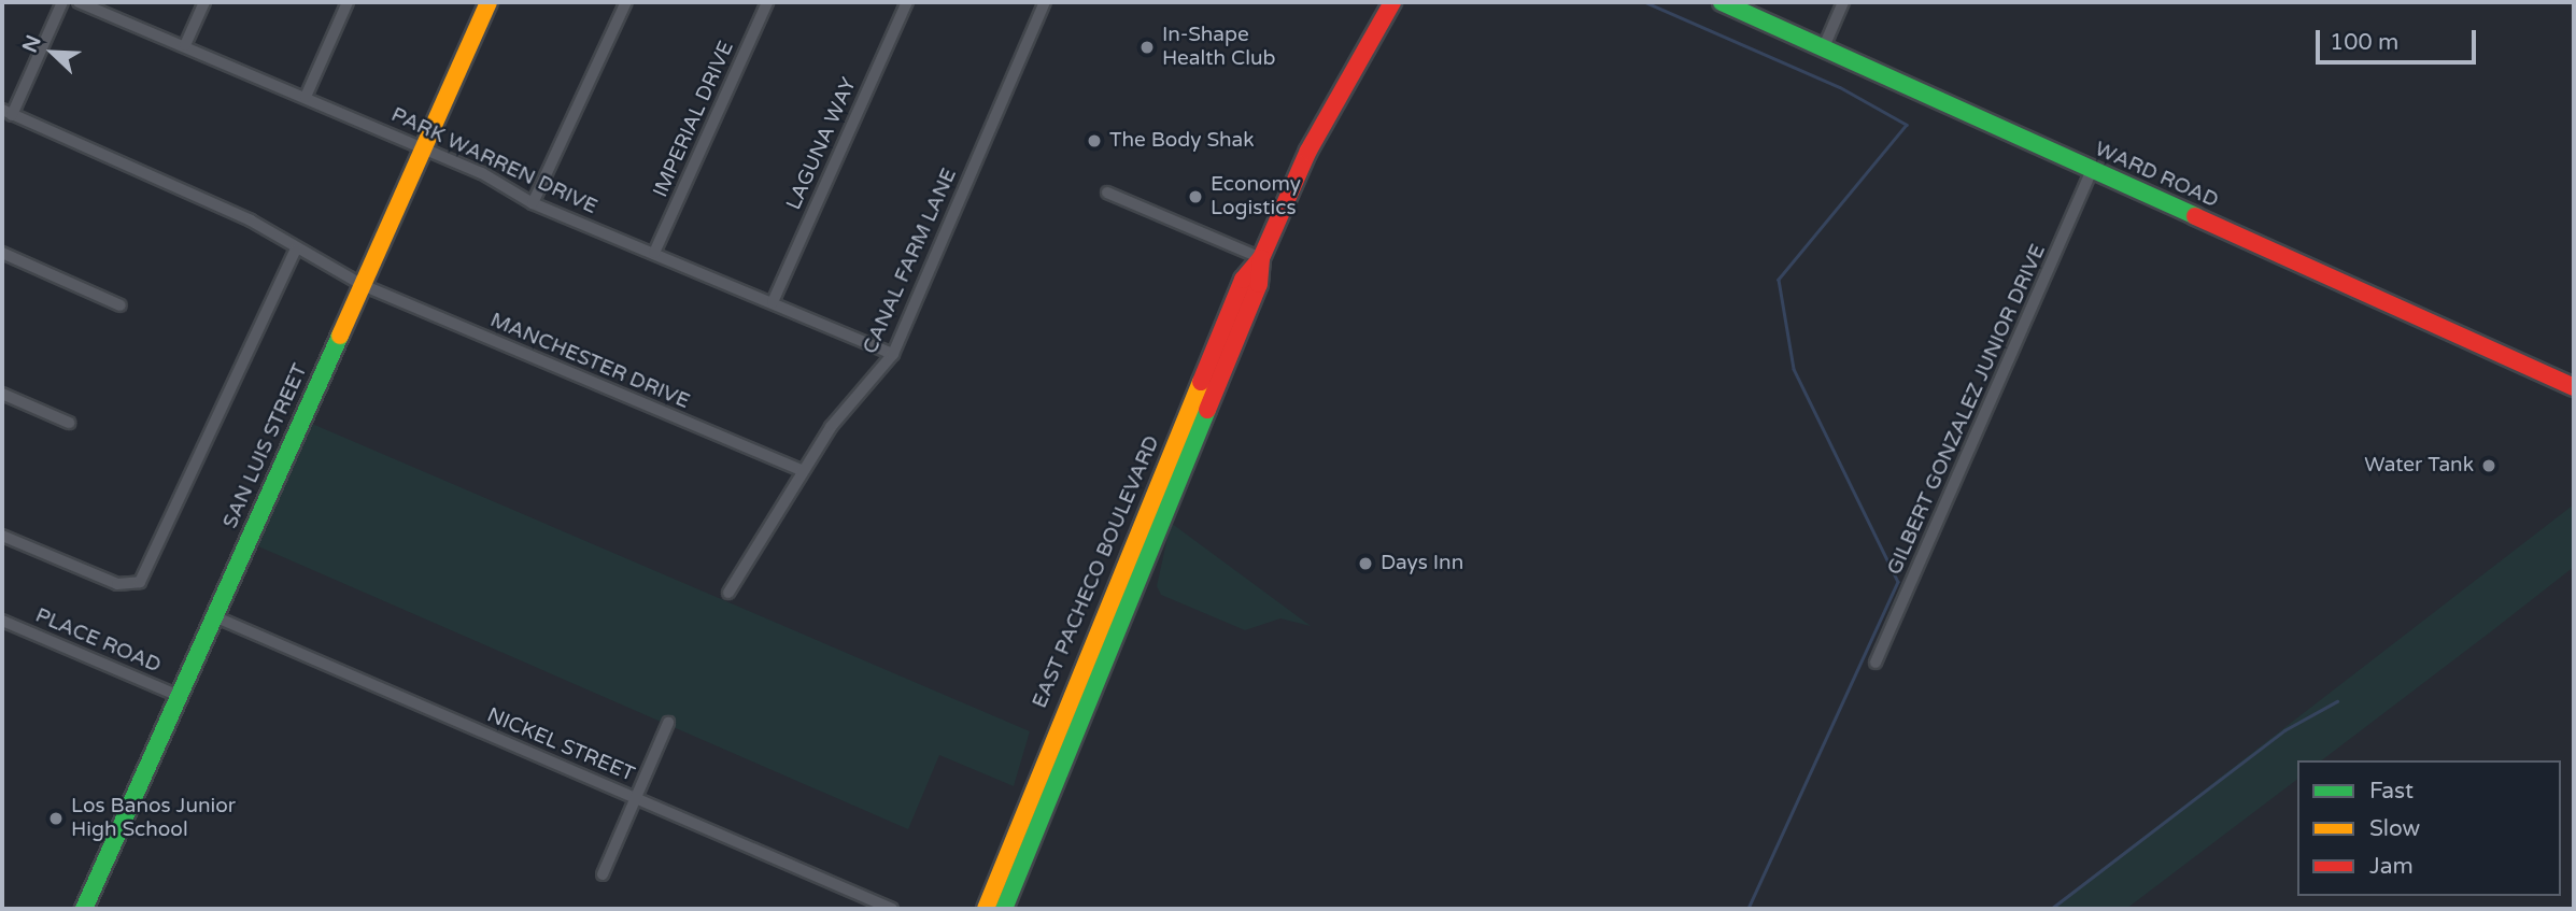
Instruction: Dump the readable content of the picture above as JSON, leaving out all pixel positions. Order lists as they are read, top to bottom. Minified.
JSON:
{"streets":{"main road":["WARD ROAD","SAN LUIS STREET","EAST PACHECO BOULEVARD"],"street":["IMPERIAL DRIVE","LAGUNA WAY","PARK WARREN DRIVE","CANAL FARM LANE","MANCHESTER DRIVE","GILBERT GONZALEZ JUNIOR DRIVE","PLACE ROAD","NICKEL STREET"]},"crossings":[["IMPERIAL DRIVE","PARK WARREN DRIVE"],["LAGUNA WAY","PARK WARREN DRIVE"],["PARK WARREN DRIVE","CANAL FARM LANE"],["PARK WARREN DRIVE","SAN LUIS STREET"],["WARD ROAD","GILBERT GONZALEZ JUNIOR DRIVE"],["CANAL FARM LANE","MANCHESTER DRIVE"],["MANCHESTER DRIVE","SAN LUIS STREET"],["SAN LUIS STREET","PLACE ROAD"],["SAN LUIS STREET","NICKEL STREET"]],"places":["In-Shape Health Club","The Body Shak","Economy Logistics","Water Tank","Days Inn","Los Banos Junior High School"],"legend":["Fast","Slow","Jam"],"scale_bar":"100 m","north":"top left"}
